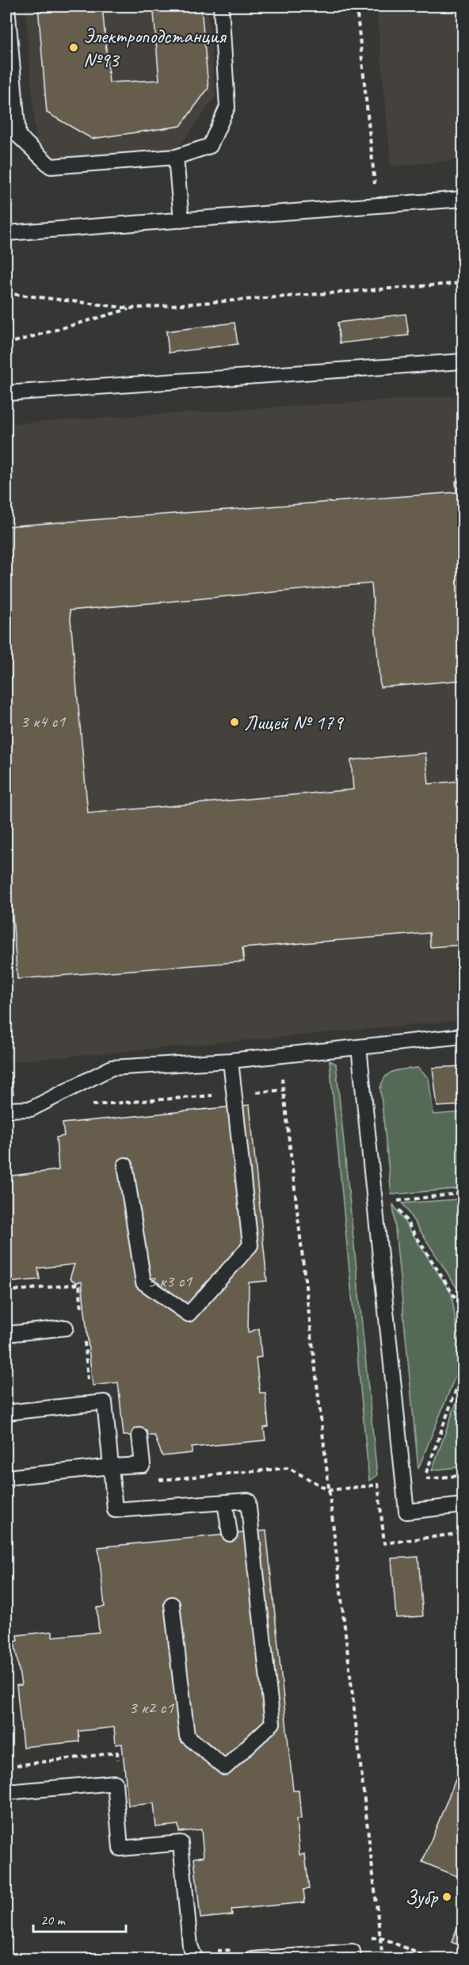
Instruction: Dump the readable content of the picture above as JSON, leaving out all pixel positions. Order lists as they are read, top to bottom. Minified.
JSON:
{"places":["Электроподстанция №93","Лицей № 179","Зубр"],"house_numbers":["3 к4 с1","3 к3 с1","3 к2 с1"],"scale_bar":"20 m"}
